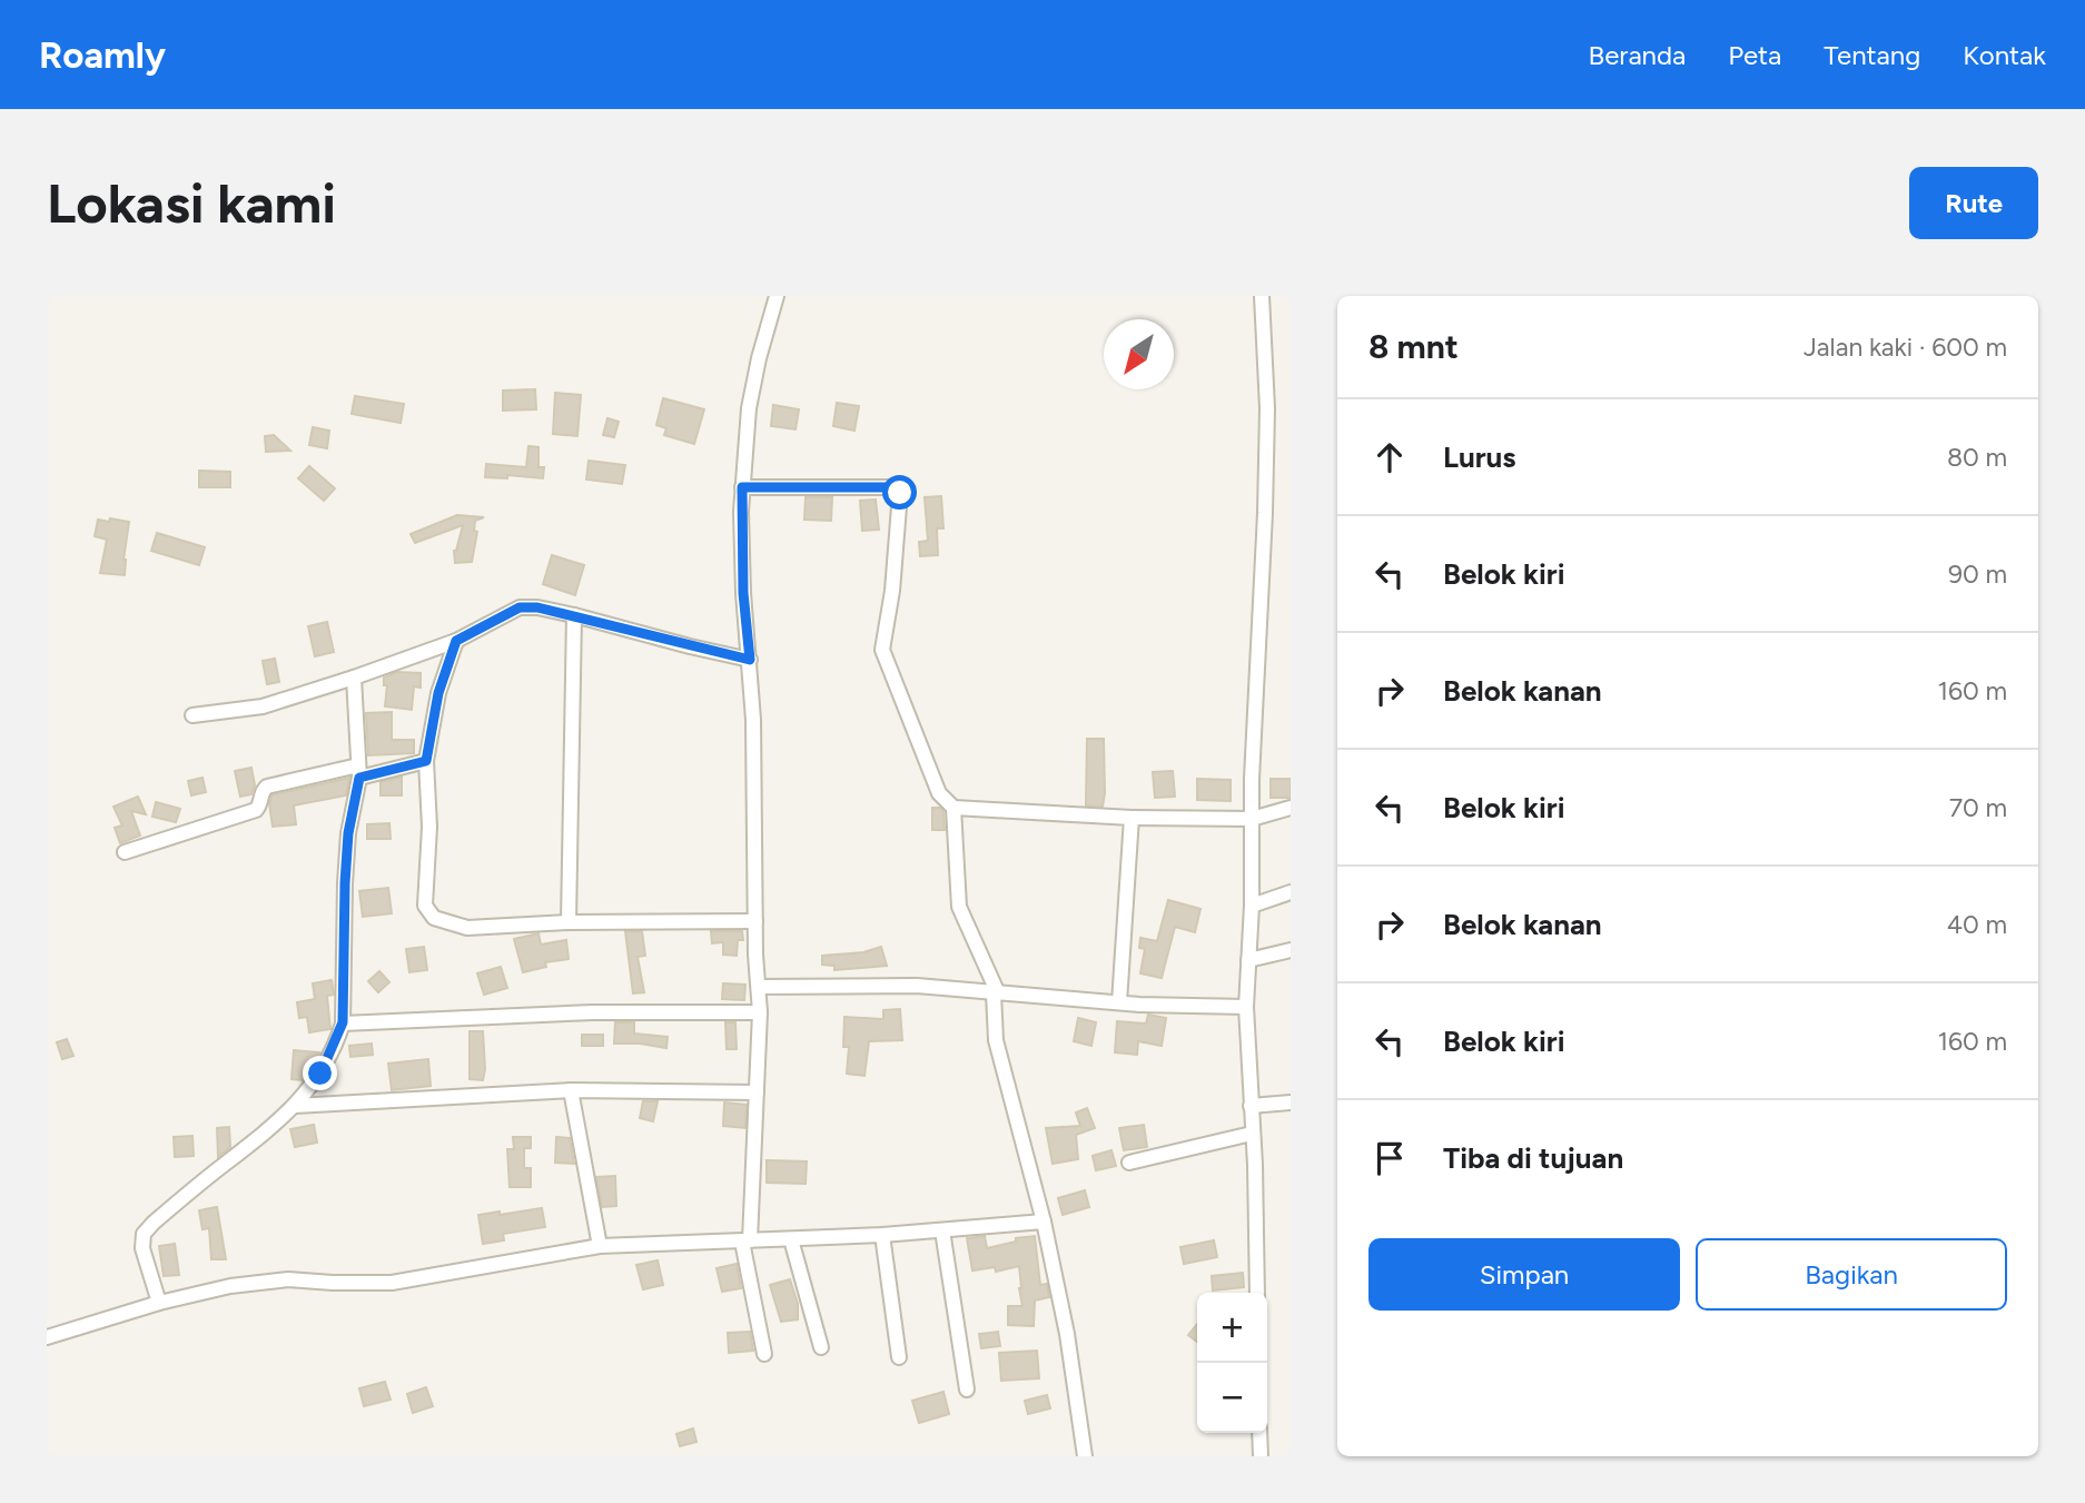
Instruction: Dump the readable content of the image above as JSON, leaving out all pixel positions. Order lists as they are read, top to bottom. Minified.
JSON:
{"north":"bottom left","page":{"header":"Roamly","nav":["Beranda","Peta","Tentang","Kontak"],"buttons":["Rute",["Simpan","Bagikan"]],"title":"Lokasi kami","heading":["8 mnt","Jalan kaki · 600 m"],"list":[["Lurus","80 m"],["Belok kiri","90 m"],["Belok kanan","160 m"],["Belok kiri","70 m"],["Belok kanan","40 m"],["Belok kiri","160 m"],"Tiba di tujuan"],"map_buttons":["+","−"]}}
